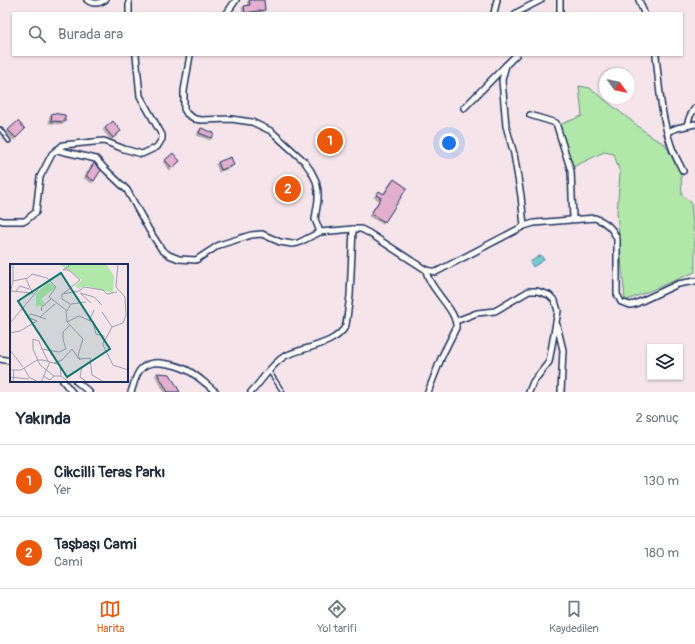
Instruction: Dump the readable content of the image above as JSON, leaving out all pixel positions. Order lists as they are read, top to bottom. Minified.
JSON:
{"north":"bottom right","page":{"search":"Burada ara","pins":["1","2"],"heading":["Yakında","2 sonuç"],"list":[{"mark":"1","name":"Cikcilli Teras Parkı","note":"Yer","value":"130 m"},{"mark":"2","name":"Taşbaşı Cami","note":"Cami","value":"180 m"}],"nav":["Harita","Yol tarifi","Kaydedilen"]}}
